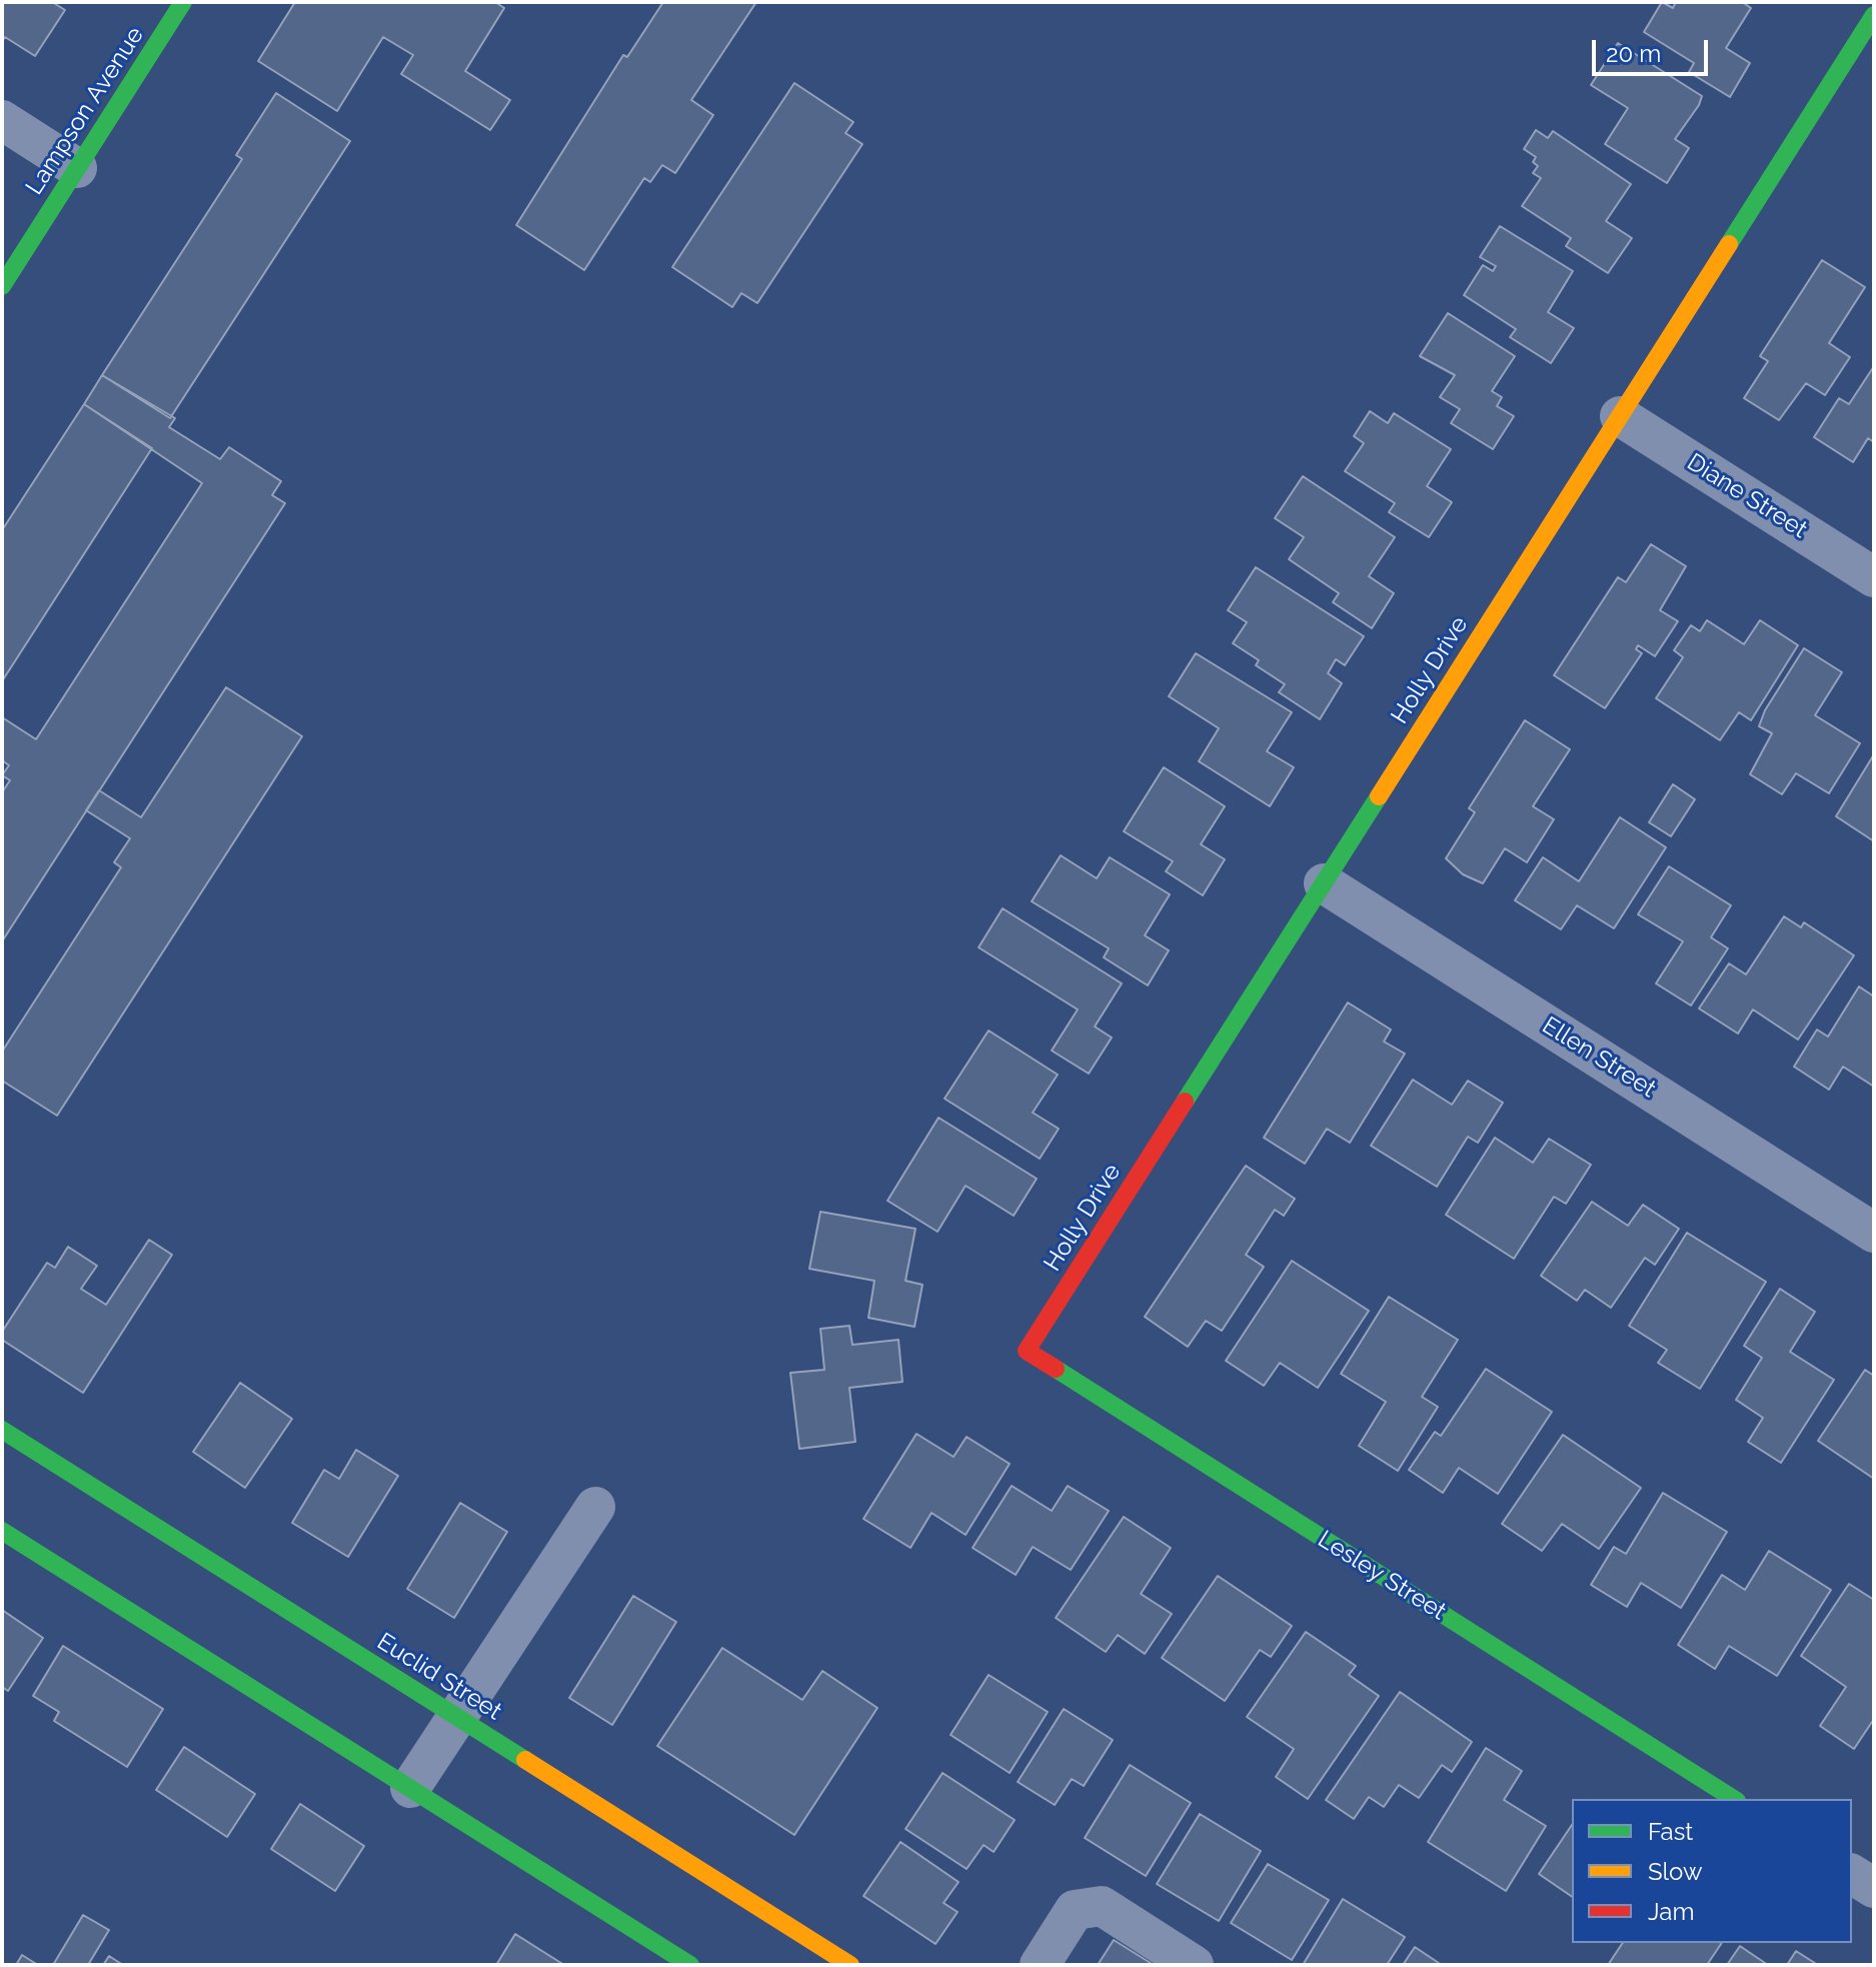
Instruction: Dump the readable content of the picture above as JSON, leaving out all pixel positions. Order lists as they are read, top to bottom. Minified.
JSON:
{"streets":{"street":["Lampson Avenue","Diane Street","Holly Drive","Ellen Street","Lesley Street","Euclid Street"]},"crossings":[["Diane Street","Holly Drive"],["Holly Drive","Ellen Street"],["Holly Drive","Lesley Street"]],"legend":["Fast","Slow","Jam"],"scale_bar":"20 m"}
